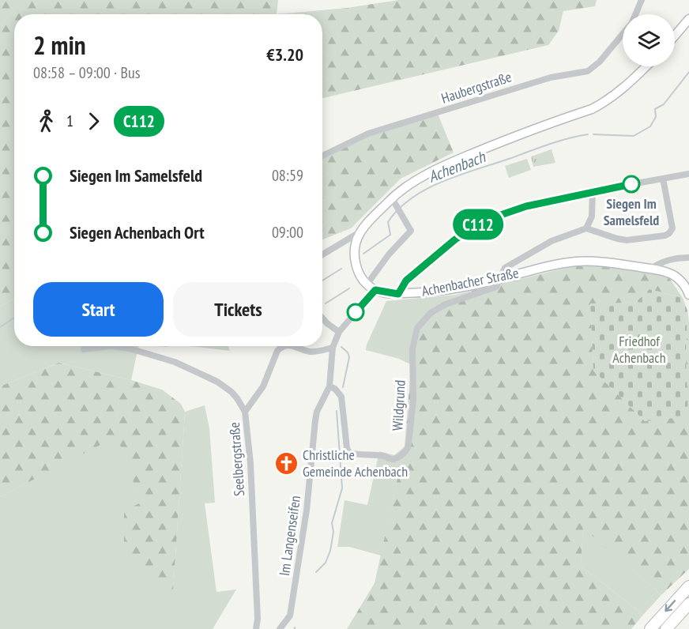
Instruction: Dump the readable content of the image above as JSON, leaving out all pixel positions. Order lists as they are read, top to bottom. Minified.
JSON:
{"streets":{"main road":["Achenbacher Straße"],"street":["Haubergstraße","Wildgrund","Seelbergstraße","Im Langenseifen"]},"crossings":[["Achenbacher Straße","Wildgrund"],["Achenbacher Straße","Im Langenseifen"],["Wildgrund","Im Langenseifen"]],"water":["Achenbach"],"parks":["Friedhof Achenbach"],"places":{"other":["Siegen Im Samelsfeld"],"church":["Christliche Gemeinde Achenbach"]},"lines":["bus line C112"],"page":{"on_map":"C112","heading":["2 min","08:58 – 09:00 · Bus","€3.20"],"legs":["1","C112"],"list":[{"name":"Siegen Im Samelsfeld","value":"08:59"},{"name":"Siegen Achenbach Ort","value":"09:00"}],"buttons":["Start","Tickets"]}}
